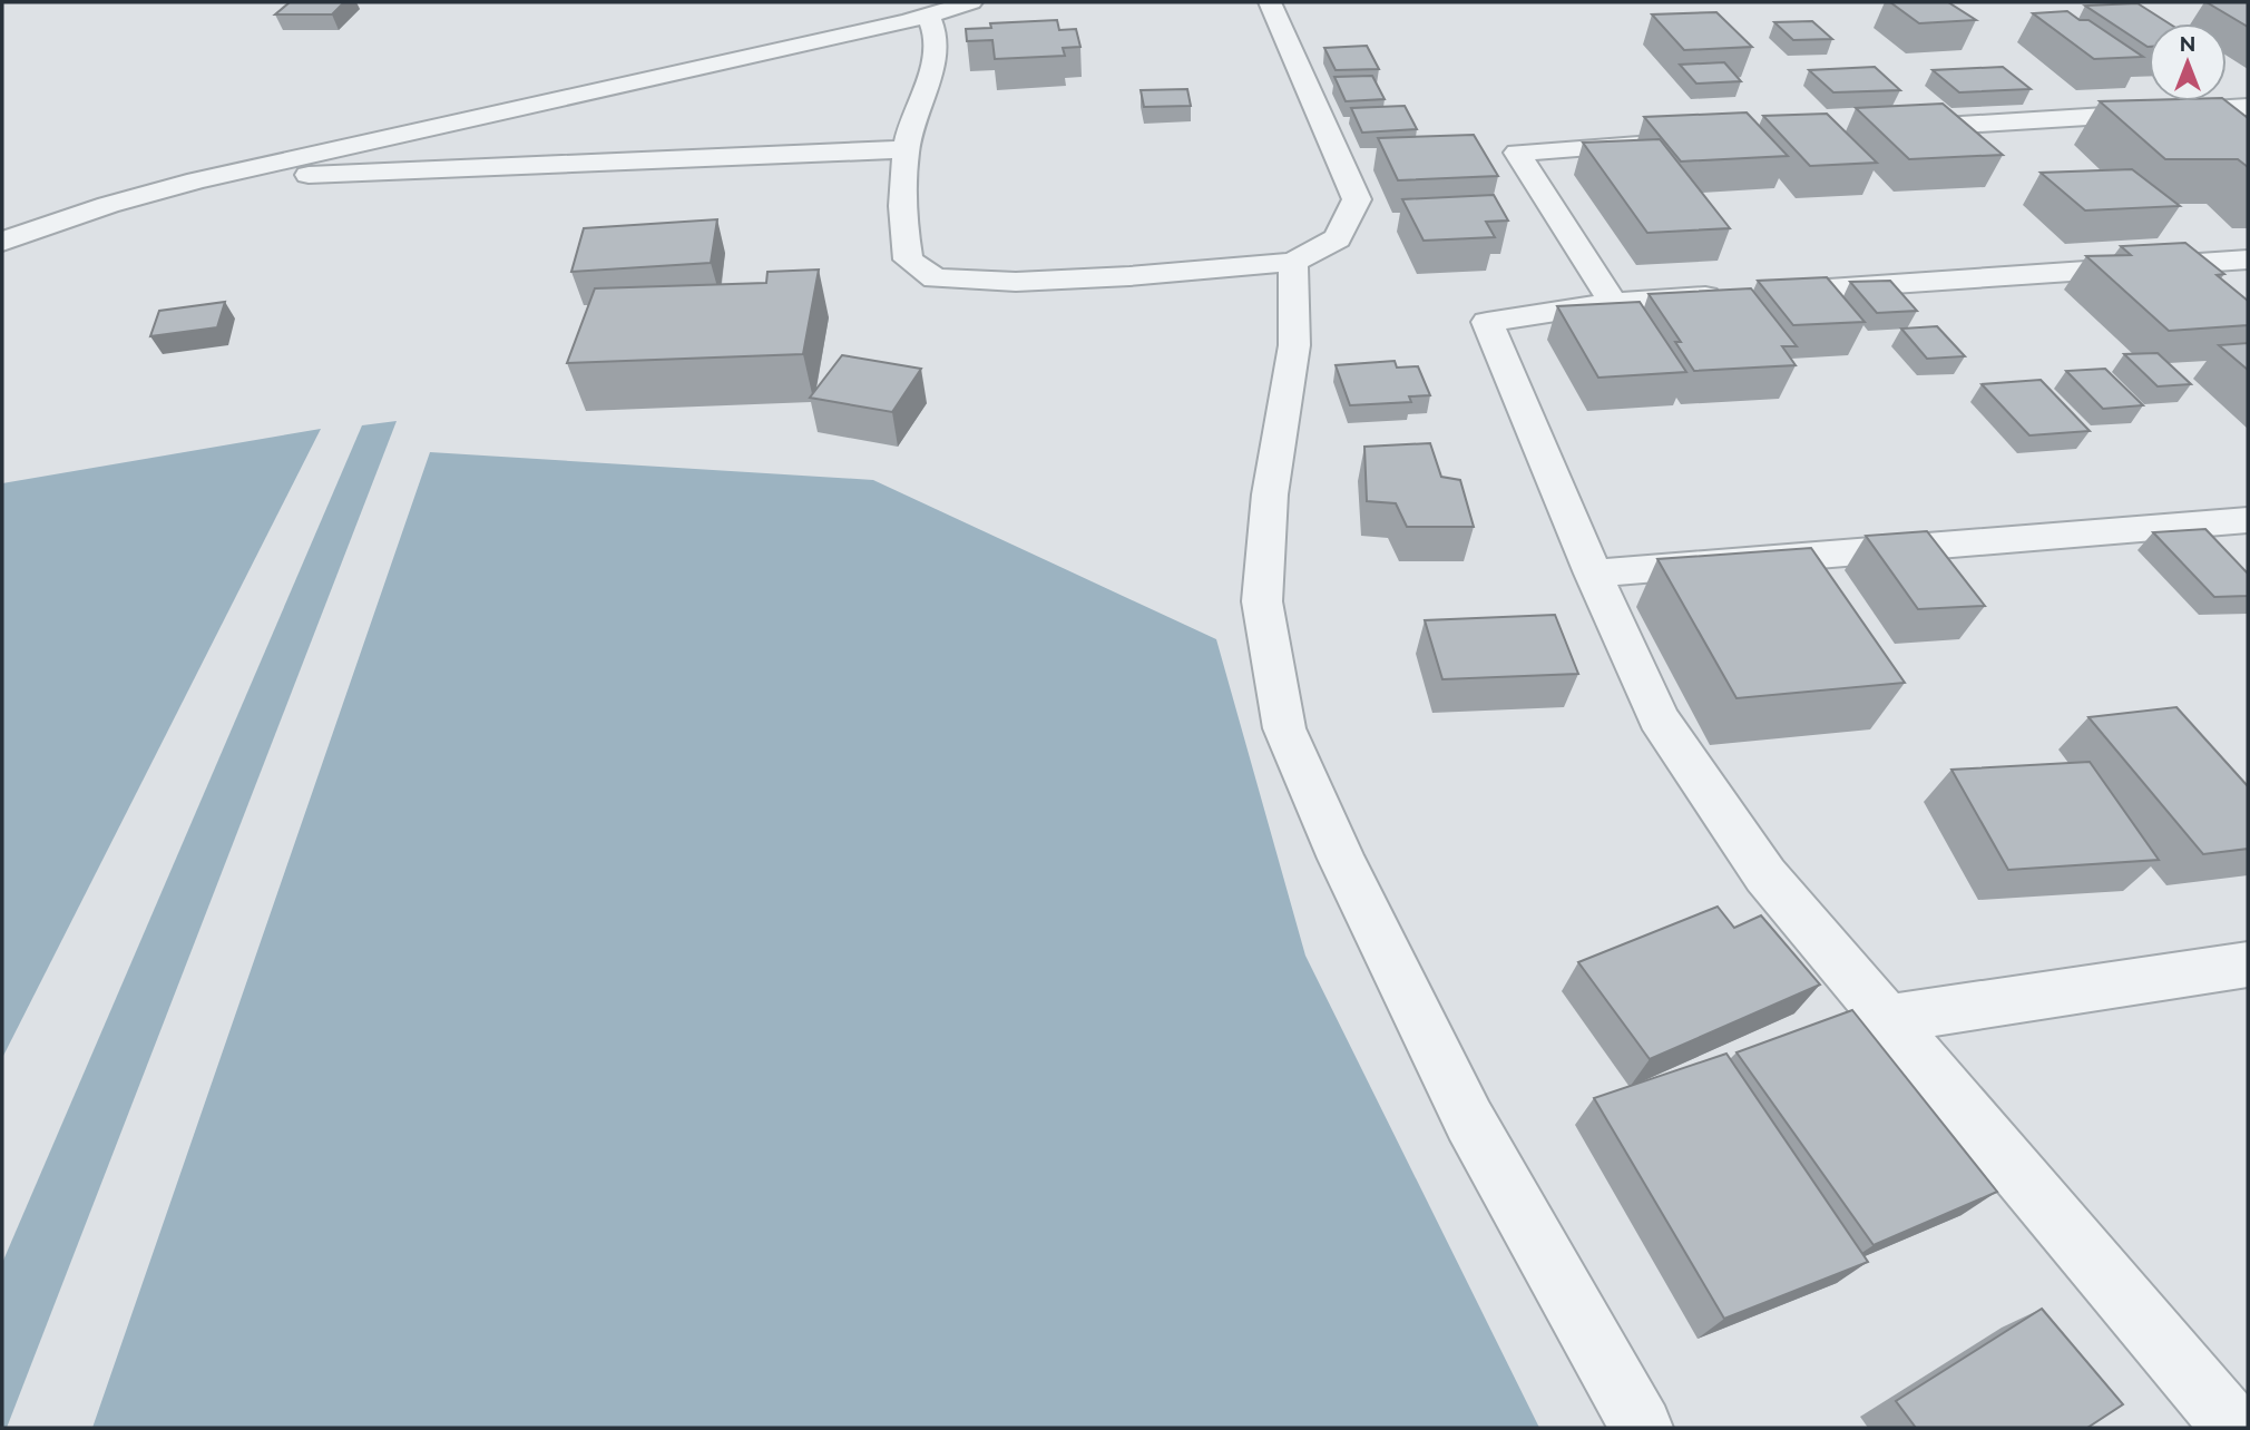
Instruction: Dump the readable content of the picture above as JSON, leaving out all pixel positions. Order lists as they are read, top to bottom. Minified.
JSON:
{"north":"top"}
